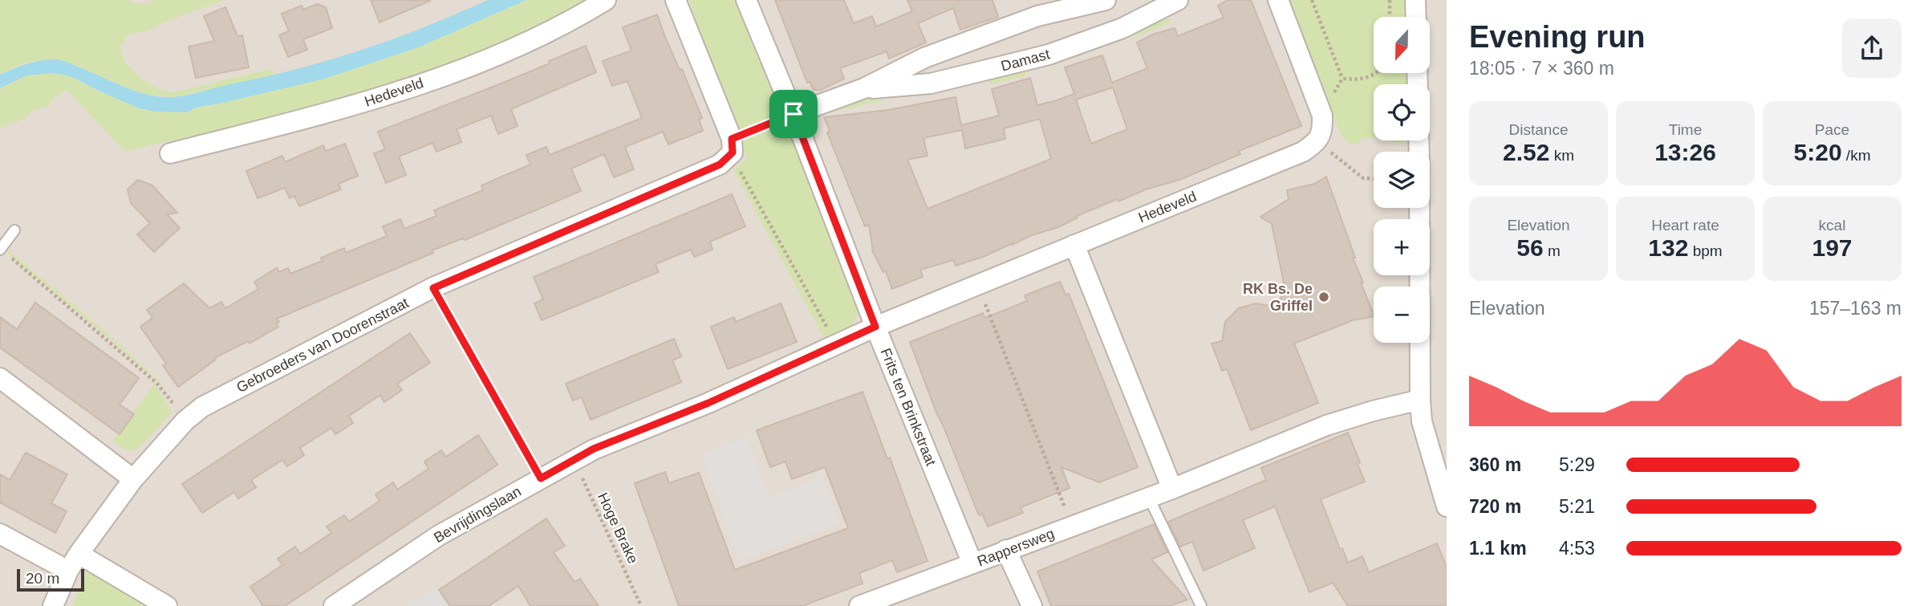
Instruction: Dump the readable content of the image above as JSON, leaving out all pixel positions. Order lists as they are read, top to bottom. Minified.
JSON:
{"streets":{"street":["Damast","Hedeveld","Gebroeders van Doorenstraat","Frits ten Brinkstraat","Bevrijdingslaan","Rappersweg"],"path":["Hoge Brake"]},"crossings":[["Damast","Frits ten Brinkstraat"],["Hedeveld","Frits ten Brinkstraat"],["Hedeveld","Bevrijdingslaan"],["Frits ten Brinkstraat","Bevrijdingslaan"],["Frits ten Brinkstraat","Rappersweg"],["Bevrijdingslaan","Hoge Brake"]],"places":["RK Bs. De Griffel"],"scale_bar":"20 m","north":"bottom","page":{"heading":["Evening run","18:05 · 7 × 360 m"],"map_buttons":["+","−"],"stats":[["Distance","2.52 km"],["Time","13:26"],["Pace","5:20 /km"],["Elevation","56 m"],["Heart rate","132 bpm"],["kcal","197"]],"chart":["Elevation","157–163 m"],"list":[{"name":"360 m","note":"5:29"},{"name":"720 m","note":"5:21"},{"name":"1.1 km","note":"4:53"}],"scale":"20 m"}}
